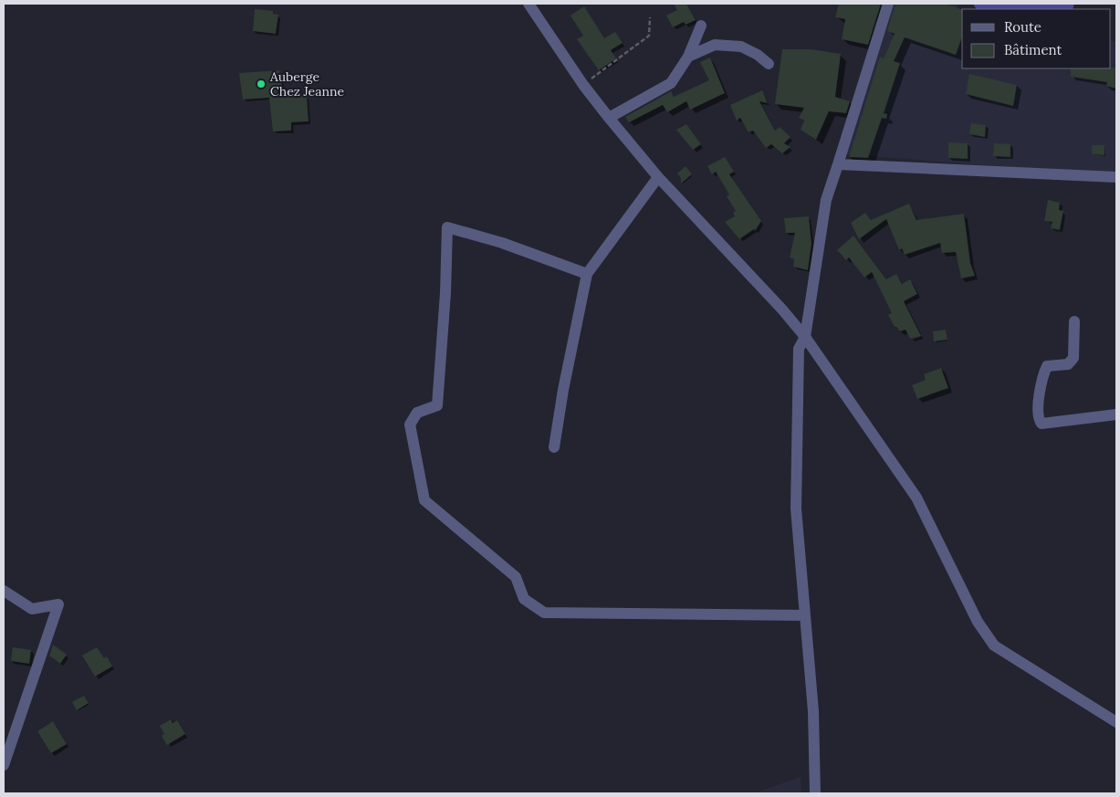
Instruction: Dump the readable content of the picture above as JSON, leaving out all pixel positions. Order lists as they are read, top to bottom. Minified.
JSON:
{"places":["Auberge Chez Jeanne"],"legend":["Route","Bâtiment"]}
